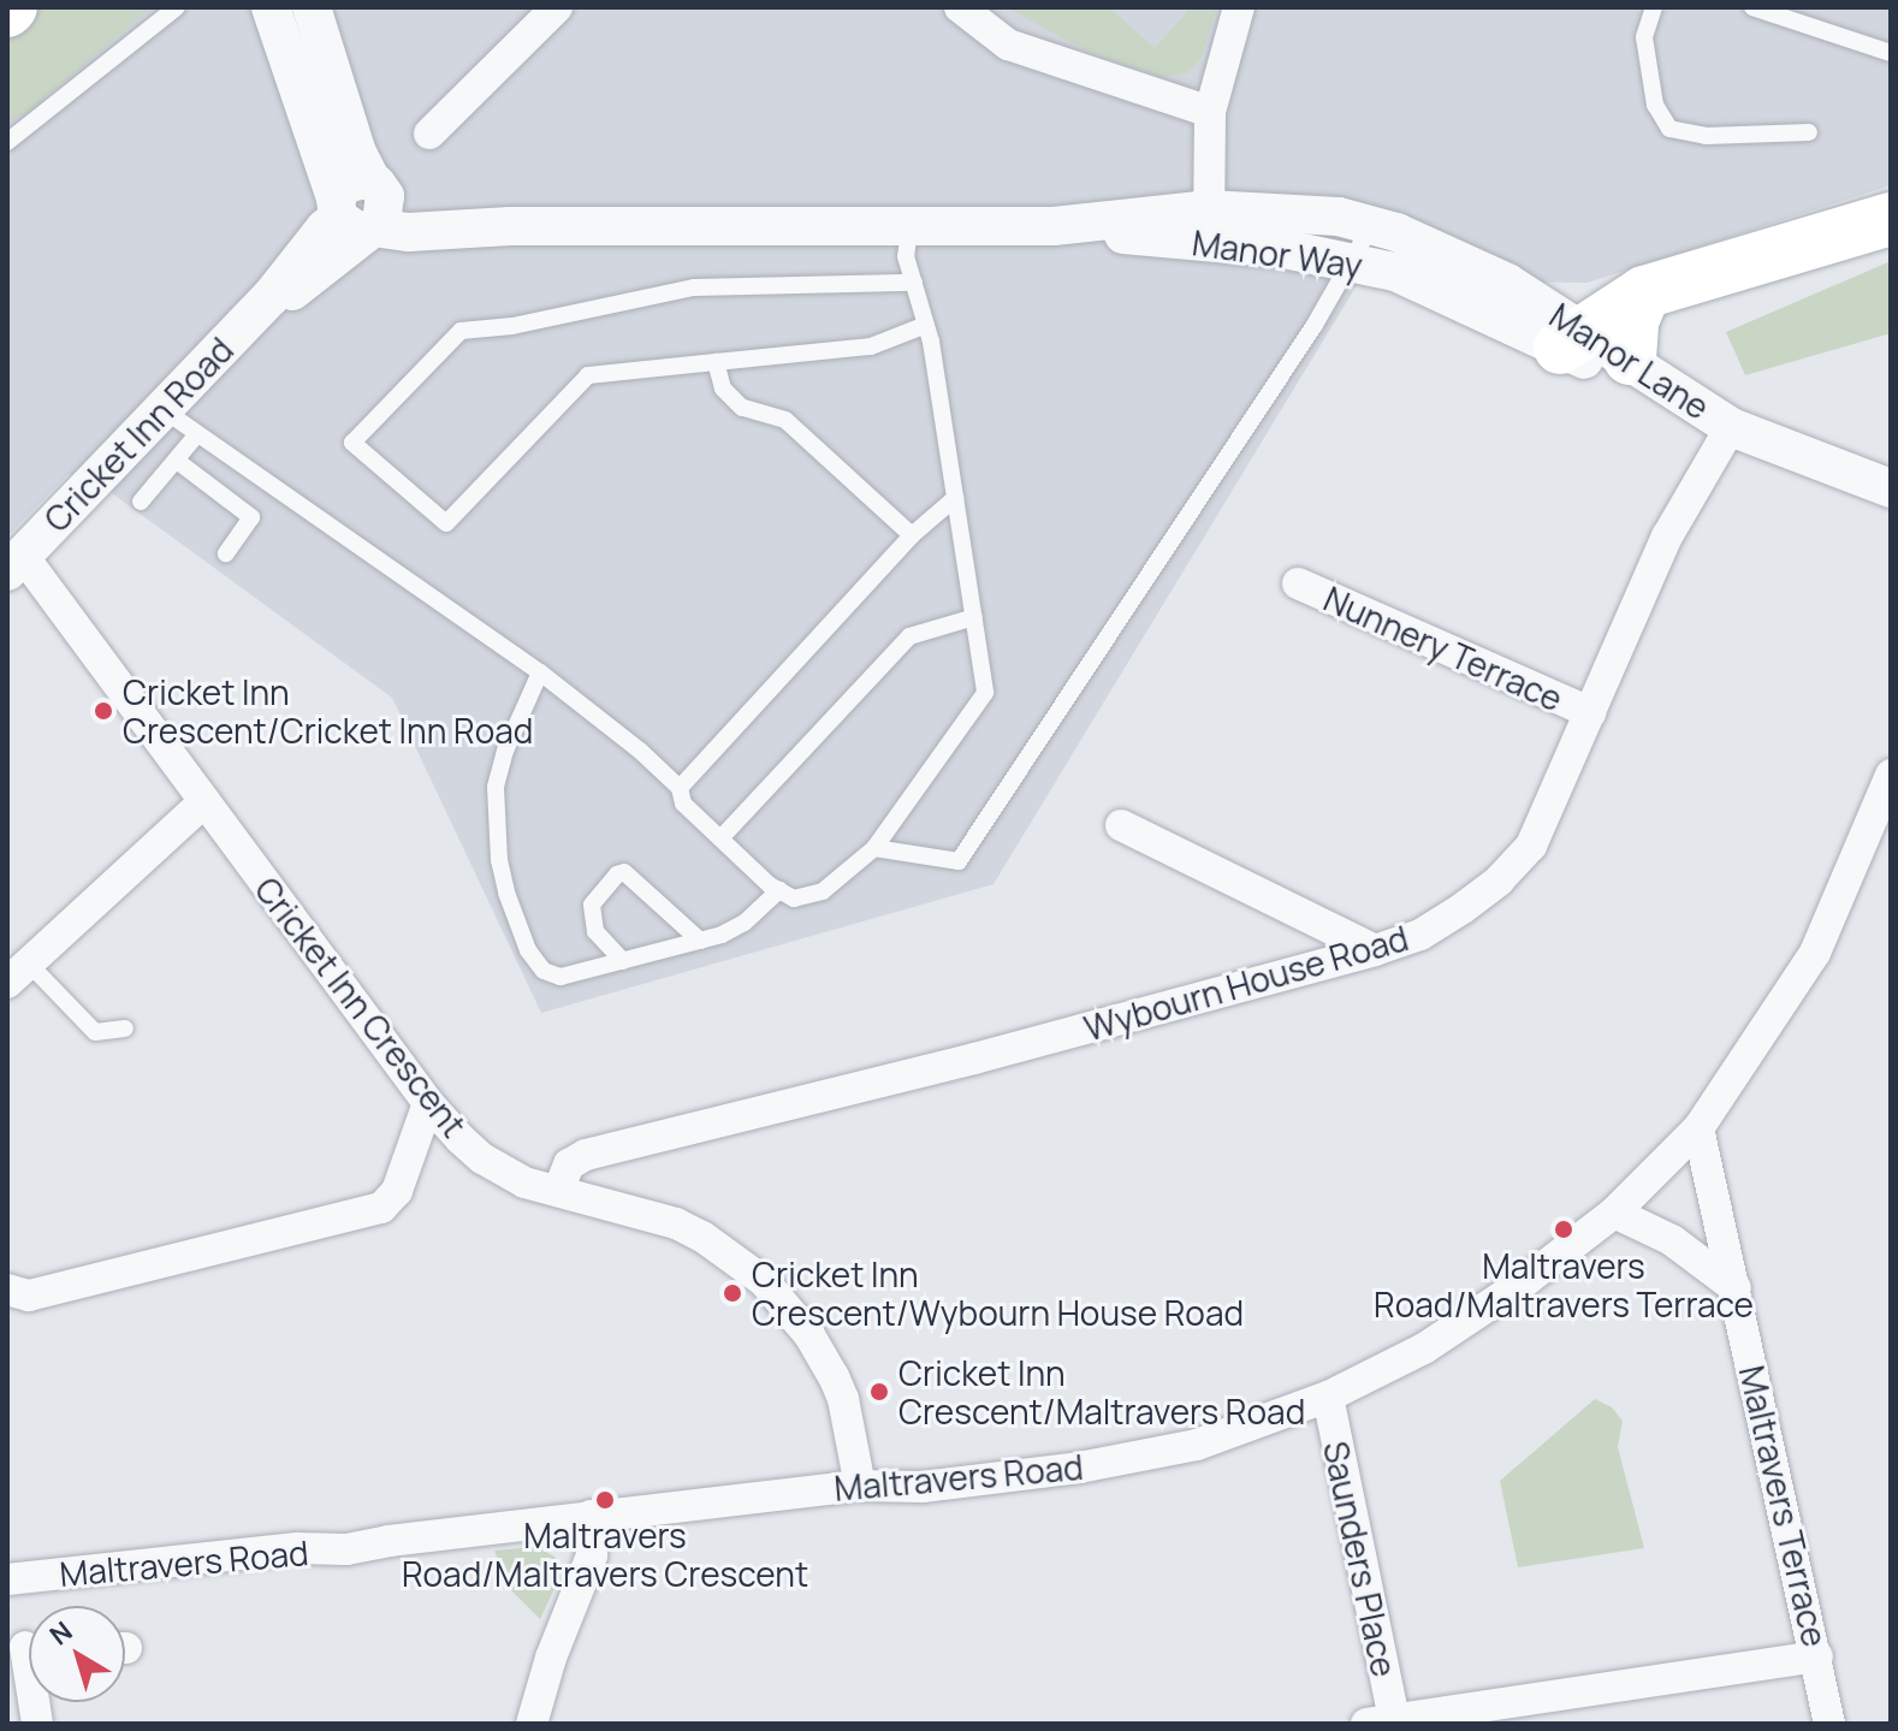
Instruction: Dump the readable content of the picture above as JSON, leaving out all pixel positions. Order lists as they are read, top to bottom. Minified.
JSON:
{"streets":{"street":["Manor Way","Manor Lane","Cricket Inn Road","Nunnery Terrace","Wybourn House Road","Cricket Inn Crescent","Maltravers Road","Maltravers Terrace","Saunders Place"]},"crossings":[["Manor Way","Manor Lane"],["Manor Way","Cricket Inn Road"],["Manor Lane","Wybourn House Road"],["Cricket Inn Road","Cricket Inn Crescent"],["Nunnery Terrace","Wybourn House Road"],["Wybourn House Road","Cricket Inn Crescent"],["Cricket Inn Crescent","Maltravers Road"],["Maltravers Road","Maltravers Terrace"],["Maltravers Road","Saunders Place"]],"places":["Cricket Inn Crescent/Cricket Inn Road","Maltravers Road/Maltravers Terrace","Cricket Inn Crescent/Wybourn House Road","Cricket Inn Crescent/Maltravers Road","Maltravers Road/Maltravers Crescent"],"north":"top left"}
